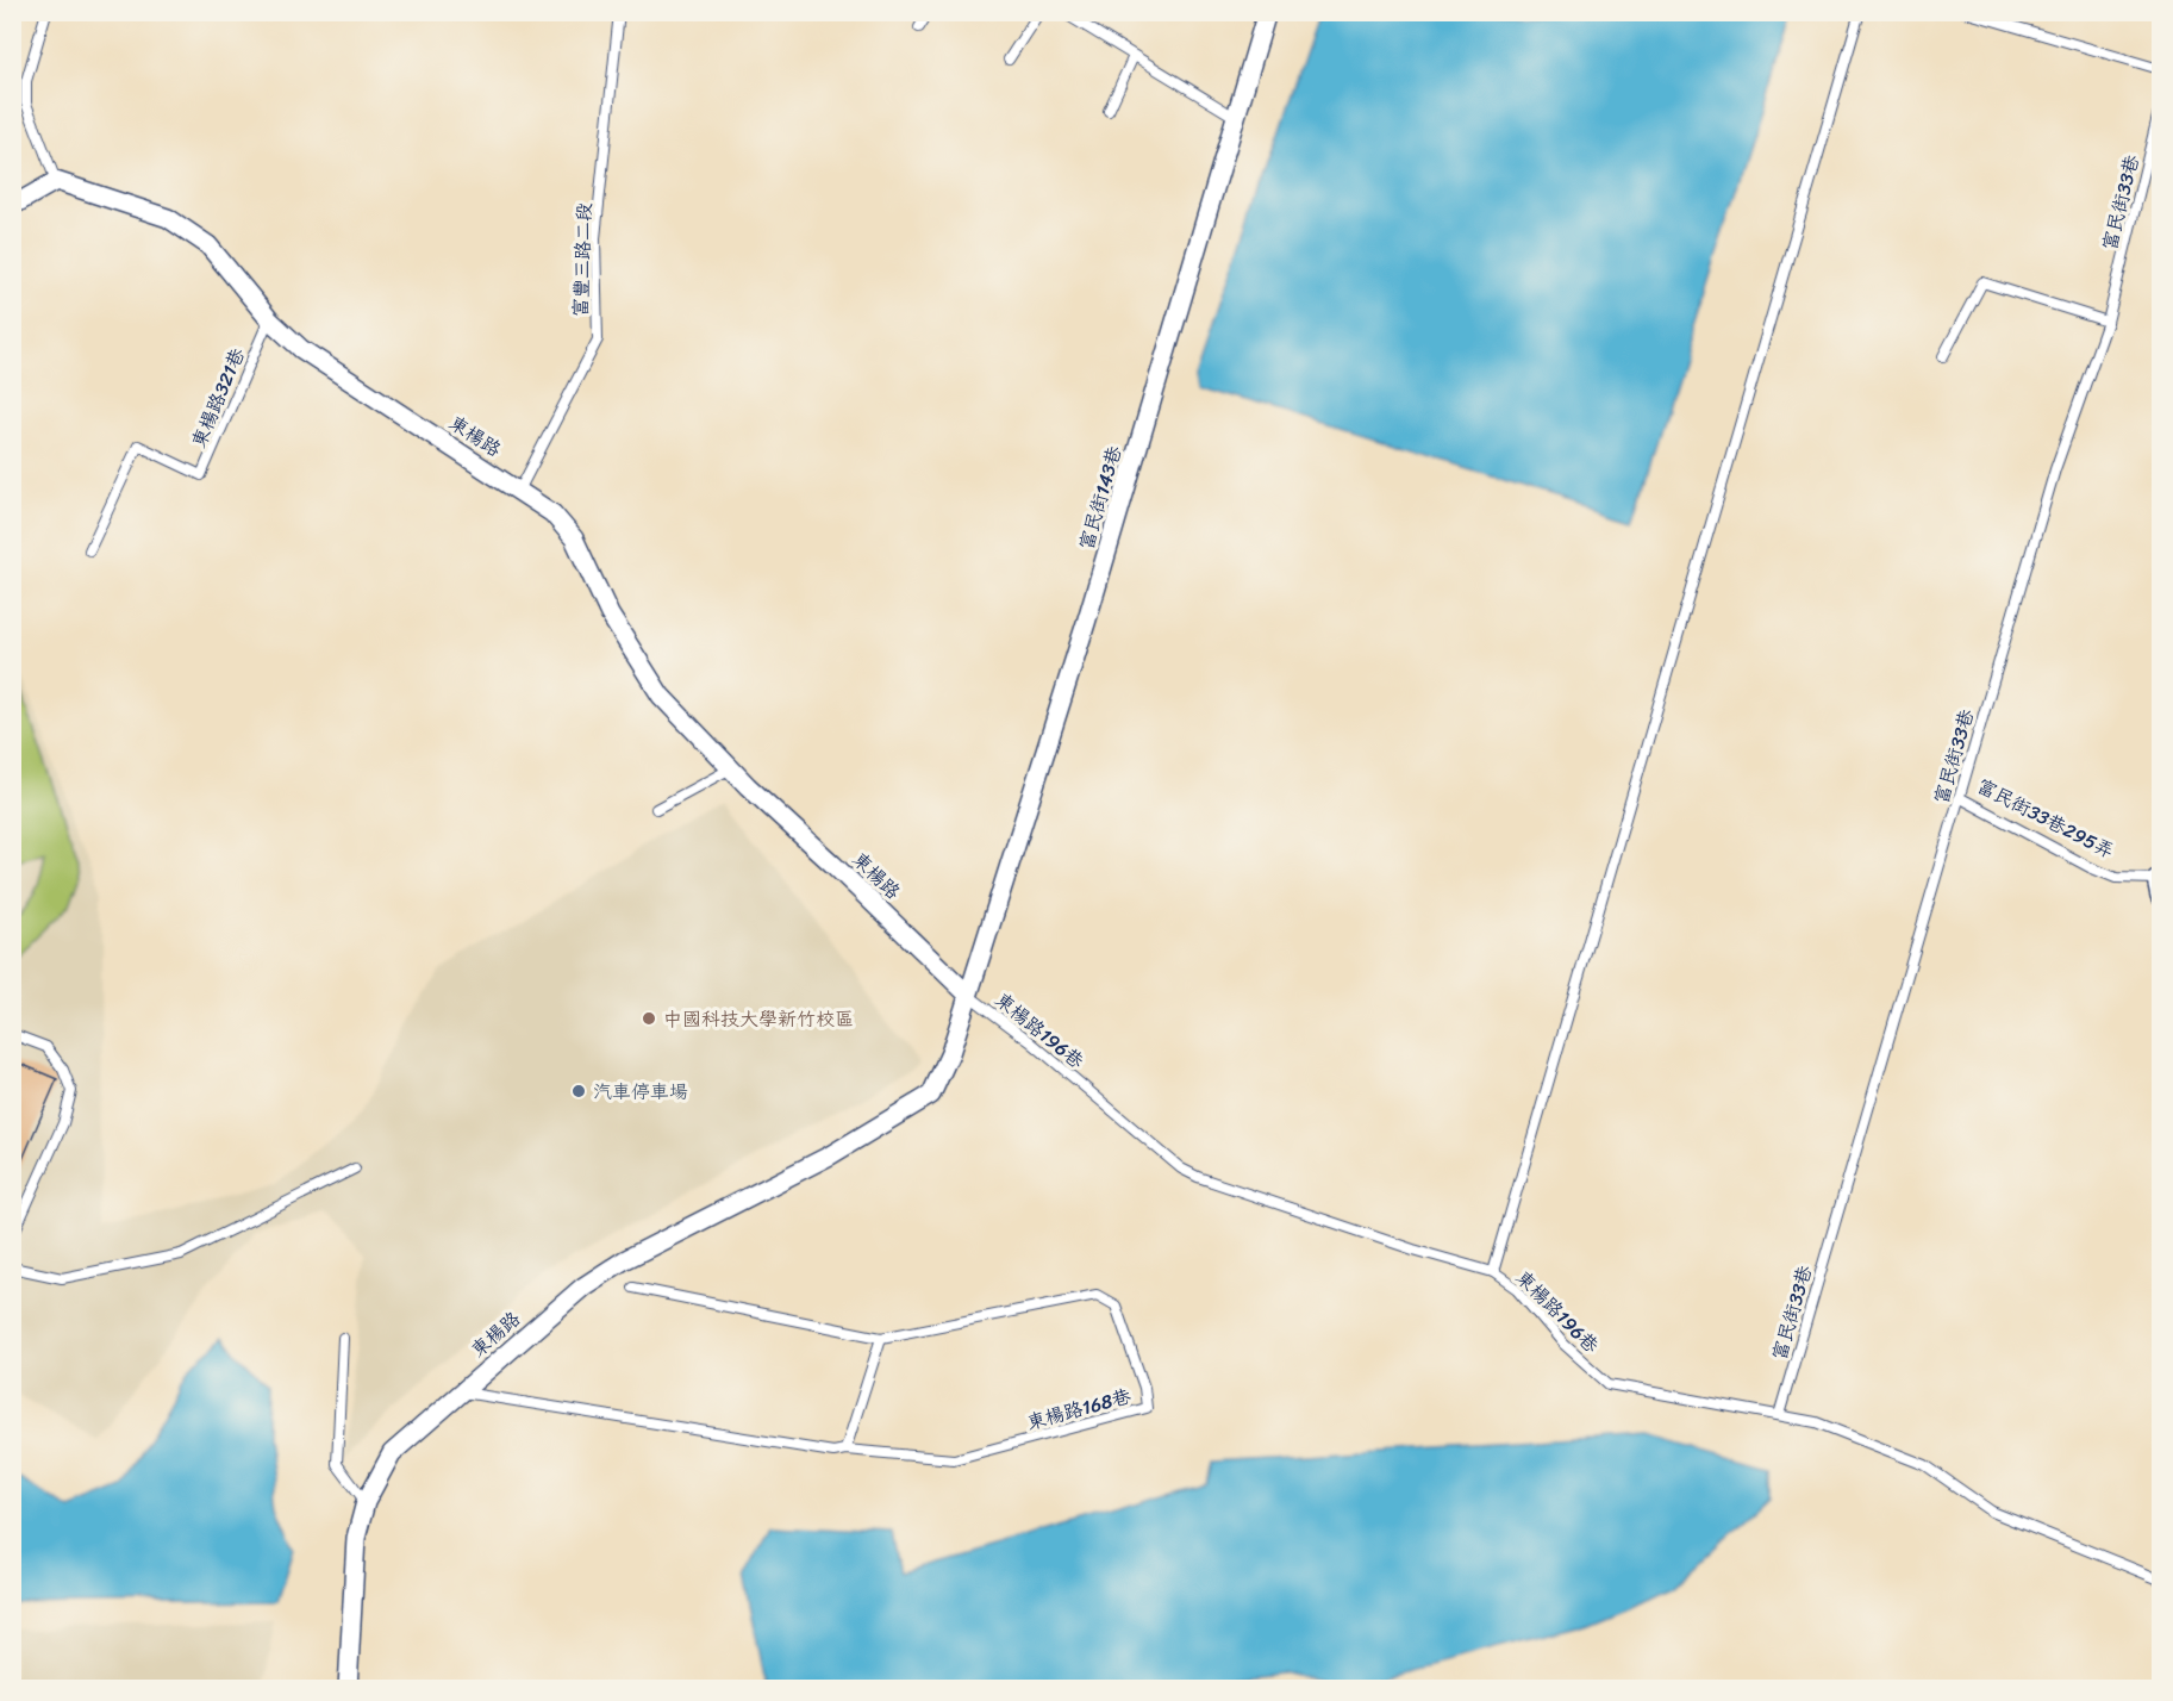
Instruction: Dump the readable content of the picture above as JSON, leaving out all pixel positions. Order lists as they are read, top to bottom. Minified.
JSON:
{"streets":{"street":["東楊路","富民街143巷"],"lane":["富民街33巷","富豐三路二段","東楊路321巷","富民街33巷295弄","東楊路196巷","東楊路168巷"]},"crossings":[["富民街33巷","富民街33巷295弄"],["富民街33巷","東楊路196巷"],["富豐三路二段","東楊路"],["東楊路321巷","東楊路"],["東楊路","富民街143巷"],["東楊路","東楊路196巷"],["東楊路","東楊路168巷"],["富民街143巷","東楊路196巷"]],"places":["中國科技大學新竹校區","汽車停車場"]}
